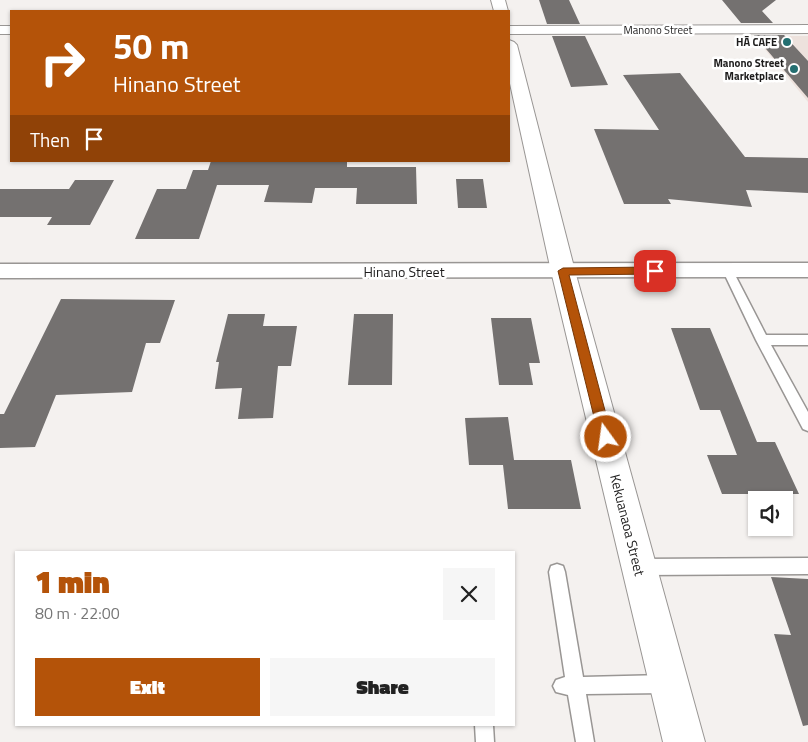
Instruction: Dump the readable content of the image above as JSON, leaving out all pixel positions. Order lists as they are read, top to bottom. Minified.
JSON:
{"streets":{"street":["Manono Street","Hinano Street","Kekuanaoa Street"]},"crossings":[["Hinano Street","Kekuanaoa Street"]],"places":["HĀ CAFE","Manono Street Marketplace"],"page":{"turn":["50 m","Hinano Street"],"then":"Then","heading":["1 min","80 m · 22:00"],"buttons":["Exit","Share"]}}
